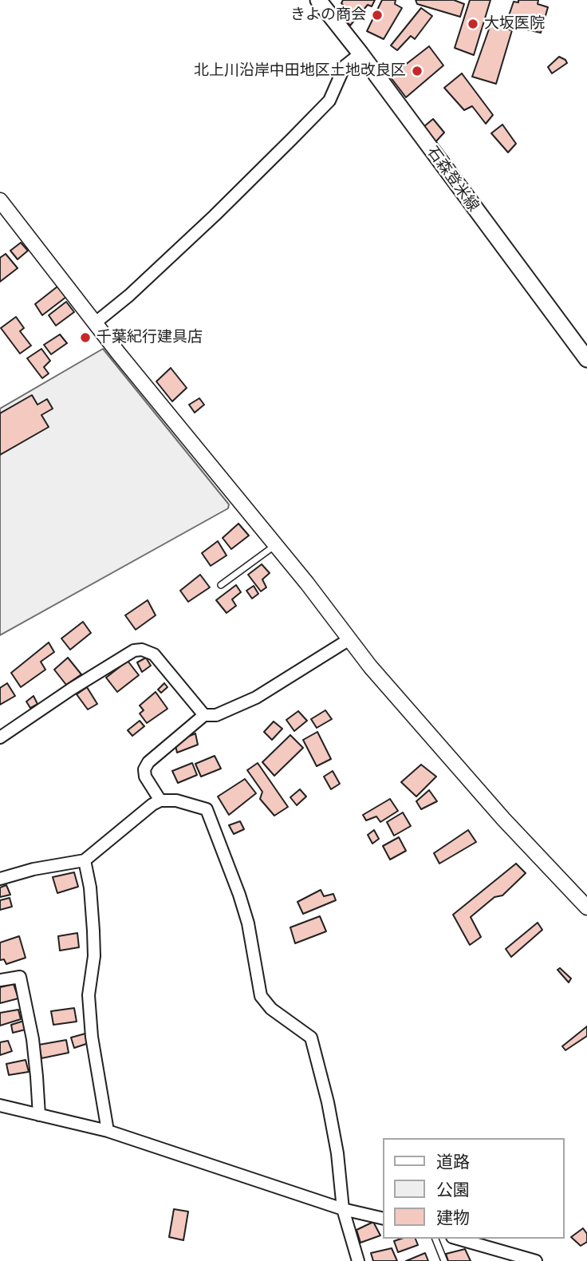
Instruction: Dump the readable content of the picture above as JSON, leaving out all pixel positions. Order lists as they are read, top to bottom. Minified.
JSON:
{"streets":{"main road":["石森登米線"]},"places":["きよの商会","大坂医院","北上川沿岸中田地区土地改良区","千葉紀行建具店"],"legend":["道路","公園","建物"]}
